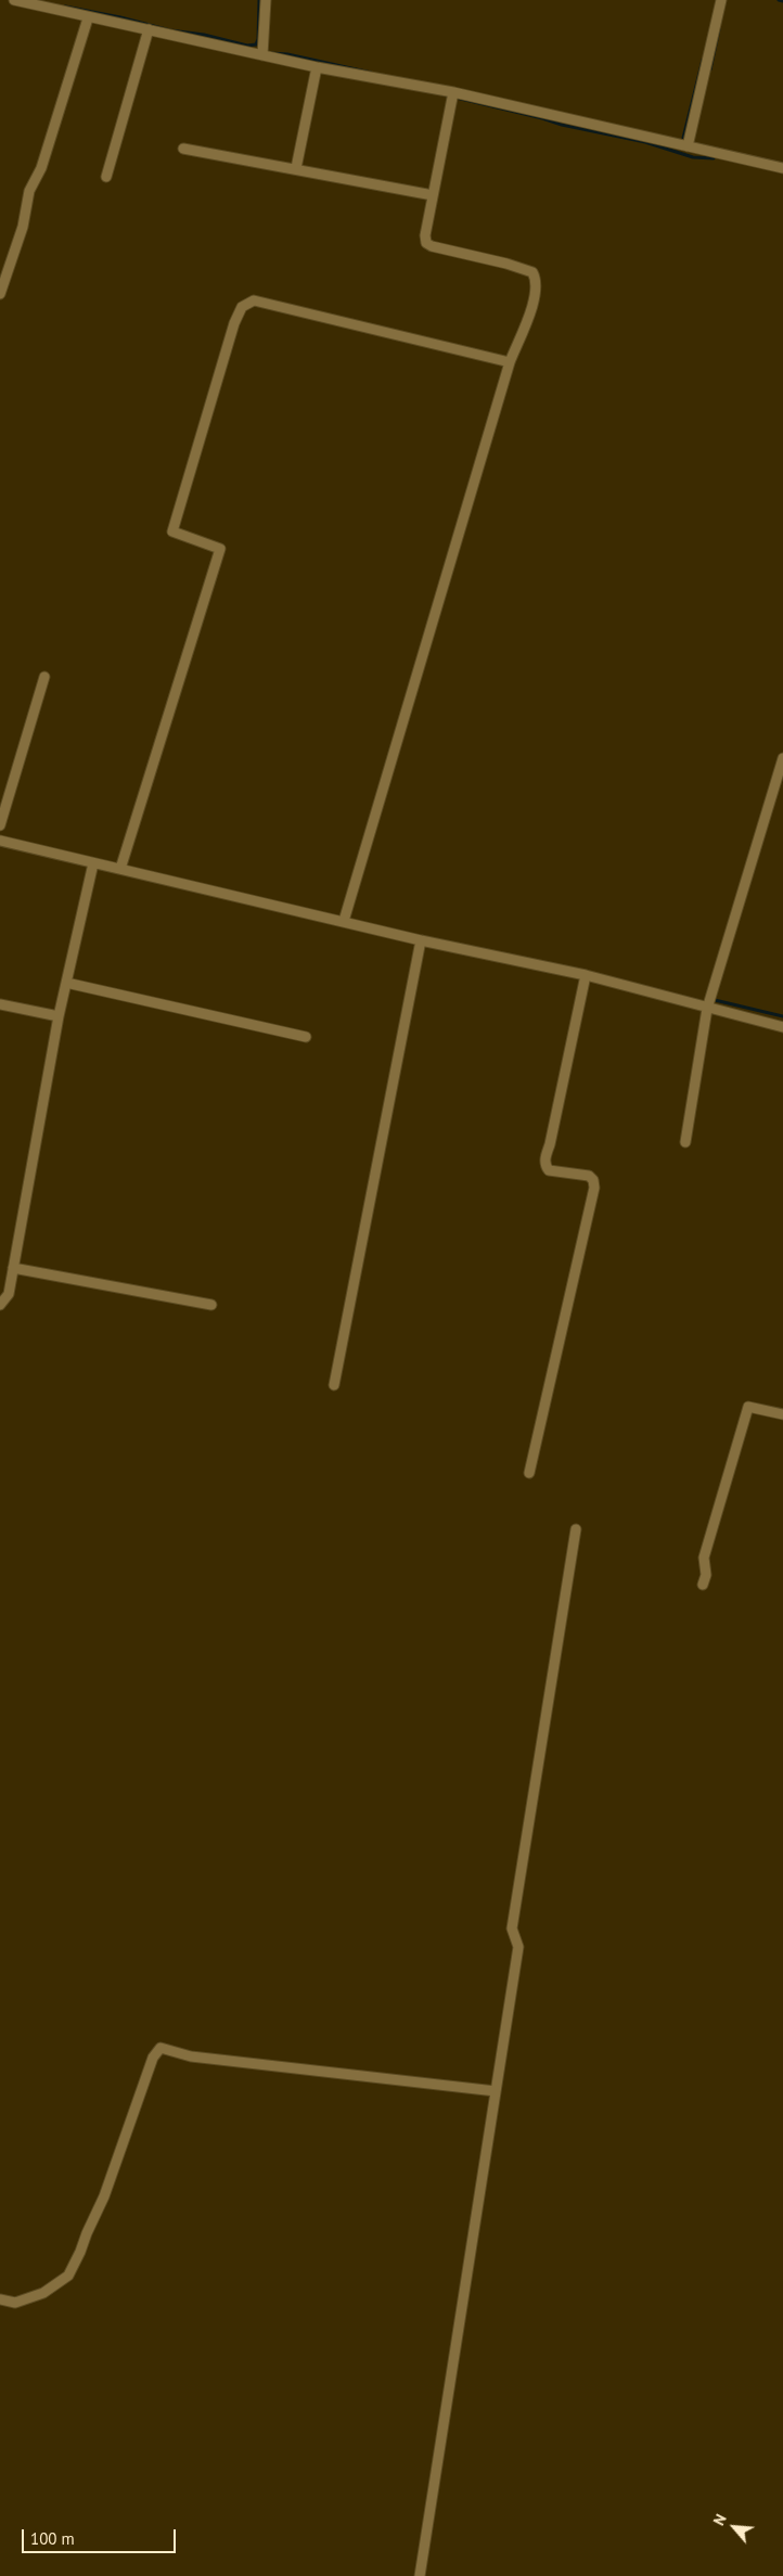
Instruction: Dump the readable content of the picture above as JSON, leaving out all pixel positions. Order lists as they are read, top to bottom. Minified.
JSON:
{"scale_bar":"100 m","north":"top left"}
